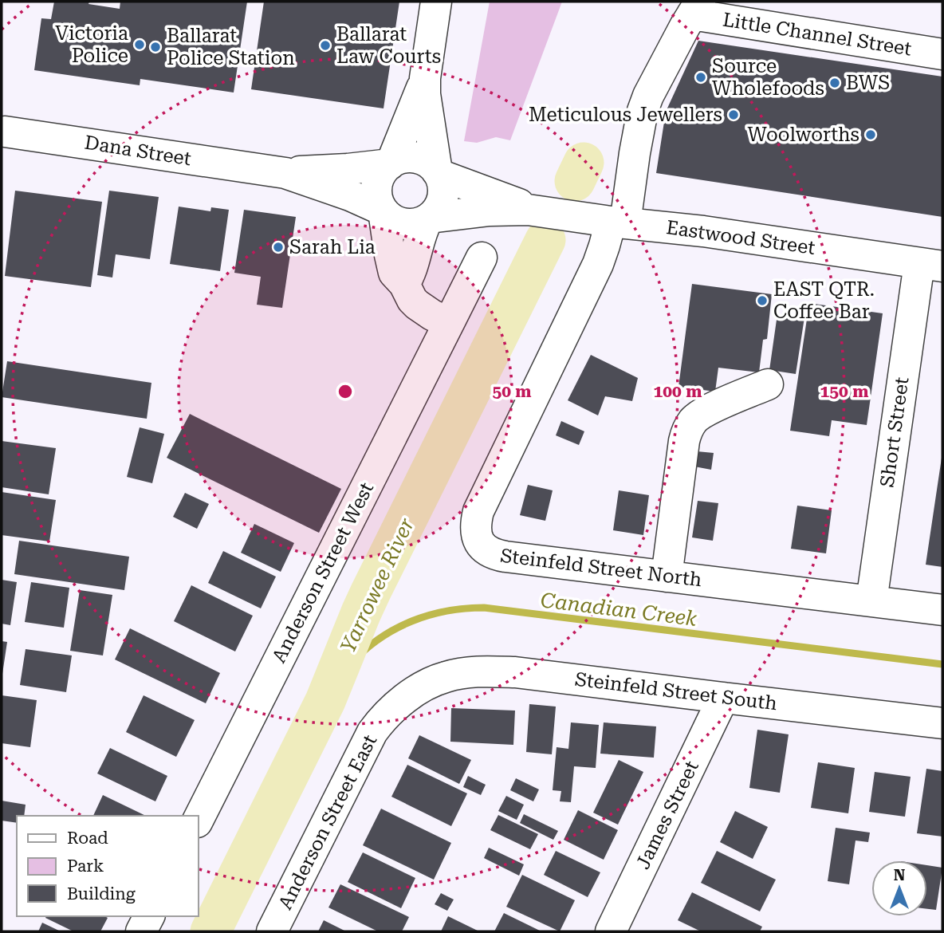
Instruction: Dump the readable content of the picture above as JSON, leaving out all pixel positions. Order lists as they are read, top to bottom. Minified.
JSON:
{"streets":{"street":["Little Channel Street","Dana Street","Eastwood Street","Short Street","Steinfeld Street North","Anderson Street West","Steinfeld Street South","James Street","Anderson Street East"]},"crossings":[["Dana Street","Eastwood Street"],["Eastwood Street","Short Street"],["Eastwood Street","Steinfeld Street North"],["Short Street","Steinfeld Street North"],["Steinfeld Street South","James Street"],["Steinfeld Street South","Anderson Street East"]],"water":["Yarrowee River","Canadian Creek"],"places":["Victoria Police","Ballarat Law Courts","Ballarat Police Station","Source Wholefoods","BWS","Meticulous Jewellers","Woolworths","Sarah Lia","EAST QTR. Coffee Bar"],"legend":["Road","Park","Building"],"north":"top","rings":["50 m","100 m","150 m"]}
